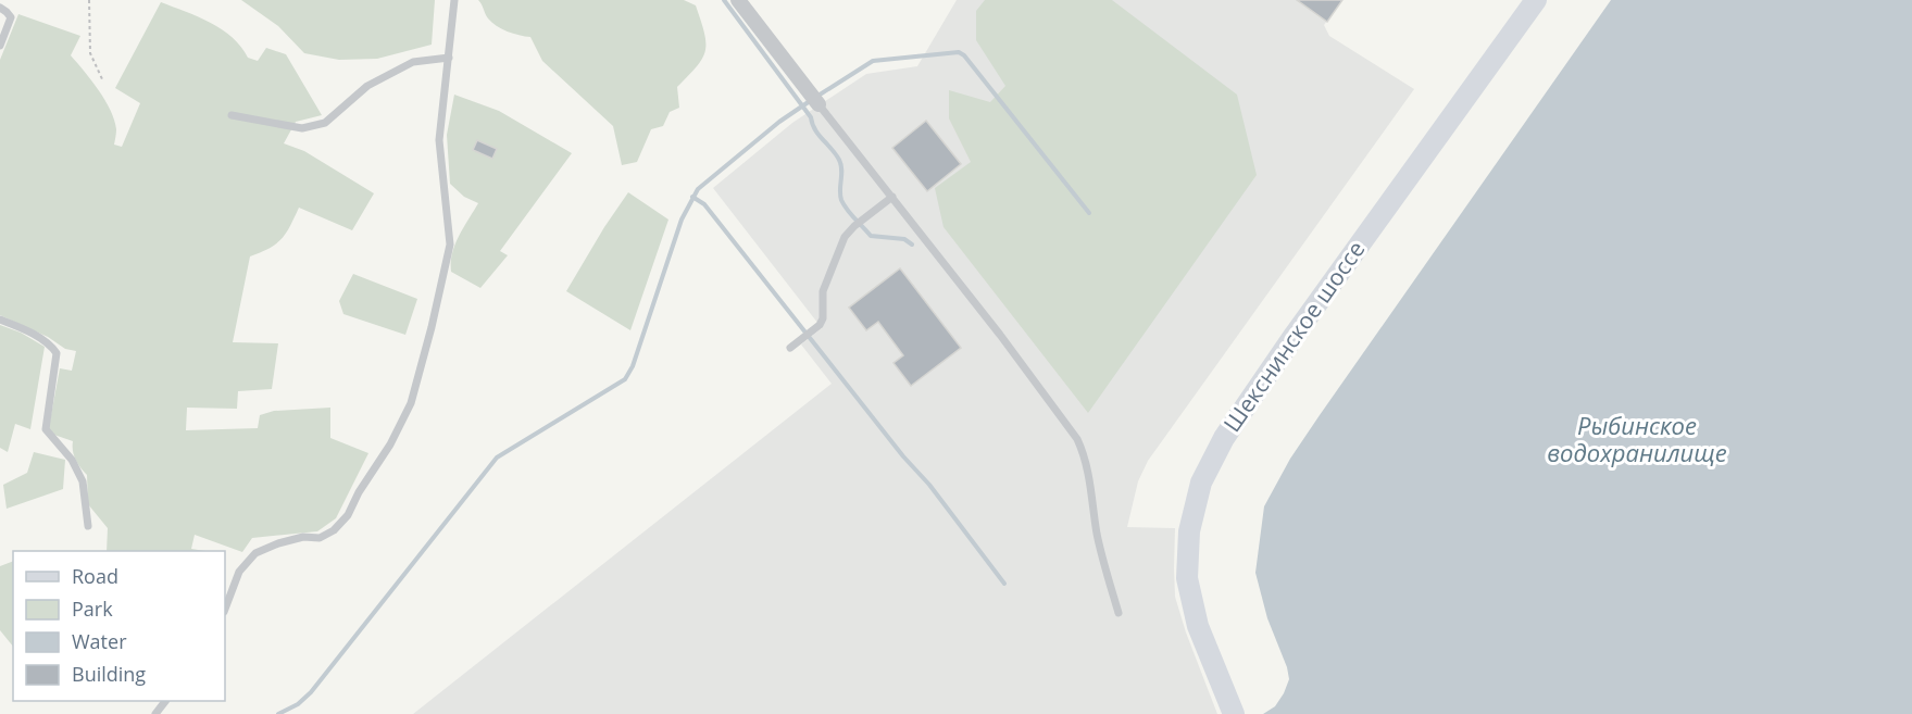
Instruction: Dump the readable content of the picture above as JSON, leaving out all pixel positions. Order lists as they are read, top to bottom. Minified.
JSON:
{"streets":{"main road":["Шекснинское шоссе"]},"water":["Рыбинское водохранилище"],"legend":["Road","Park","Water","Building"]}
